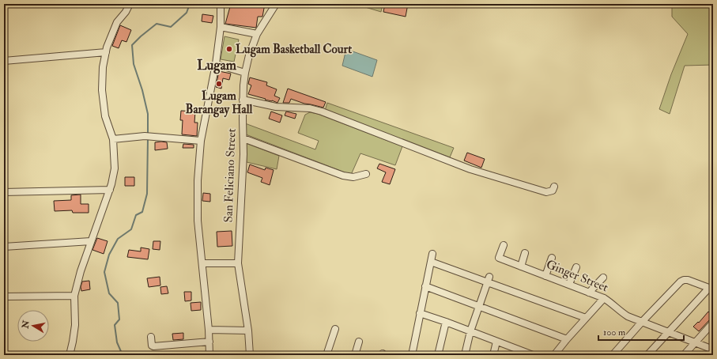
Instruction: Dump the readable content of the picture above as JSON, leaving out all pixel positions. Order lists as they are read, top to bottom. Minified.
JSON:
{"streets":{"street":["San Feliciano Street","Ginger Street"]},"districts":["Lugam"],"places":["Lugam Basketball Court","Lugam Barangay Hall"],"scale_bar":"100 m","north":"left"}
